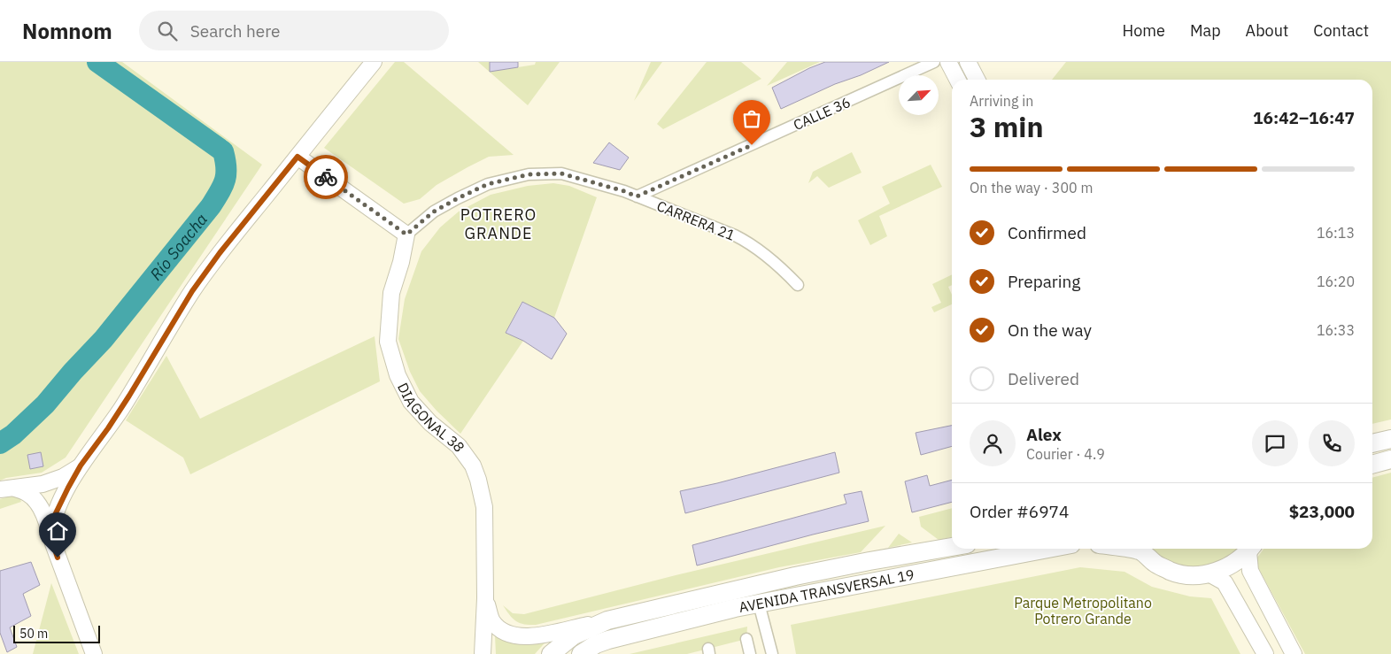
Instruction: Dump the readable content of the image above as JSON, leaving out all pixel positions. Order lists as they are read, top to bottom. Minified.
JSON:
{"streets":{"main road":["AVENIDA TRANSVERSAL 19"],"street":["CALLE 36","CARRERA 21","DIAGONAL 38"]},"crossings":[["CALLE 36","CARRERA 21"],["CARRERA 21","DIAGONAL 38"],["DIAGONAL 38","AVENIDA TRANSVERSAL 19"]],"districts":["POTRERO GRANDE"],"water":["Río Soacha"],"parks":["Parque Metropolitano Potrero Grande"],"scale_bar":"50 m","north":"top right","page":{"header":"Nomnom","search":"Search here","nav":["Home","Map","About","Contact"],"heading":["3 min","Arriving in","16:42–16:47"],"panel":["Alex","Courier · 4.9","Order #6974","$23,000"],"bar":"On the way · 300 m","list":[["Confirmed","16:13"],["Preparing","16:20"],["On the way","16:33"],"Delivered"],"scale":"50 m"}}
